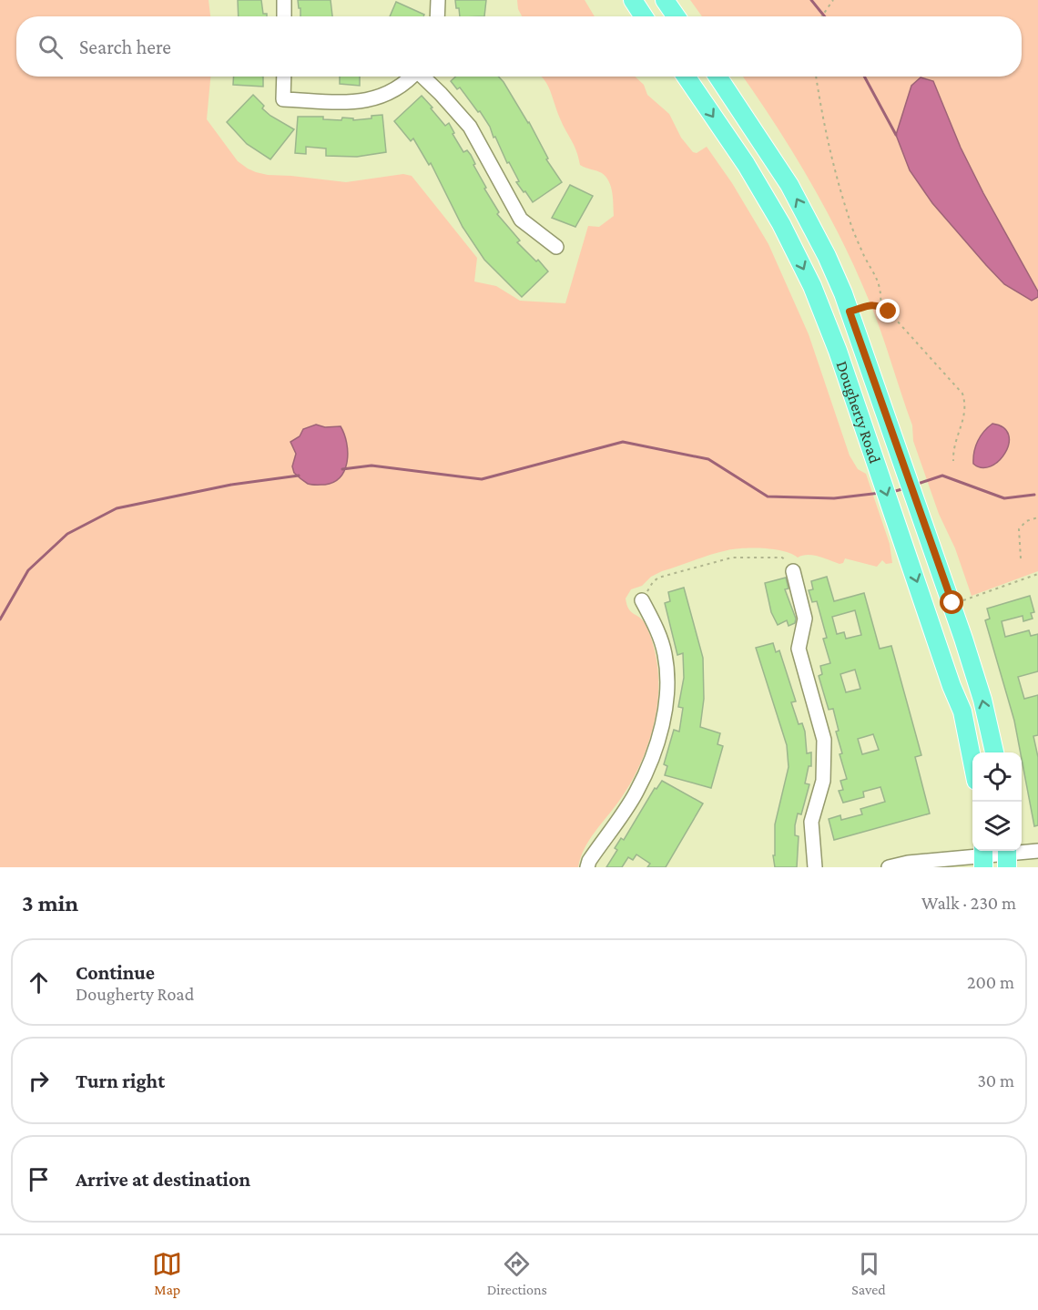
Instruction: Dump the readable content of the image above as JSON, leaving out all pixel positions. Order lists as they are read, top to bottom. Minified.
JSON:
{"streets":{"main road":["Dougherty Road"]},"page":{"search":"Search here","heading":["3 min","Walk · 230 m"],"list":[["Continue","Dougherty Road","200 m"],["Turn right","30 m"],"Arrive at destination"],"nav":["Map","Directions","Saved"]}}
